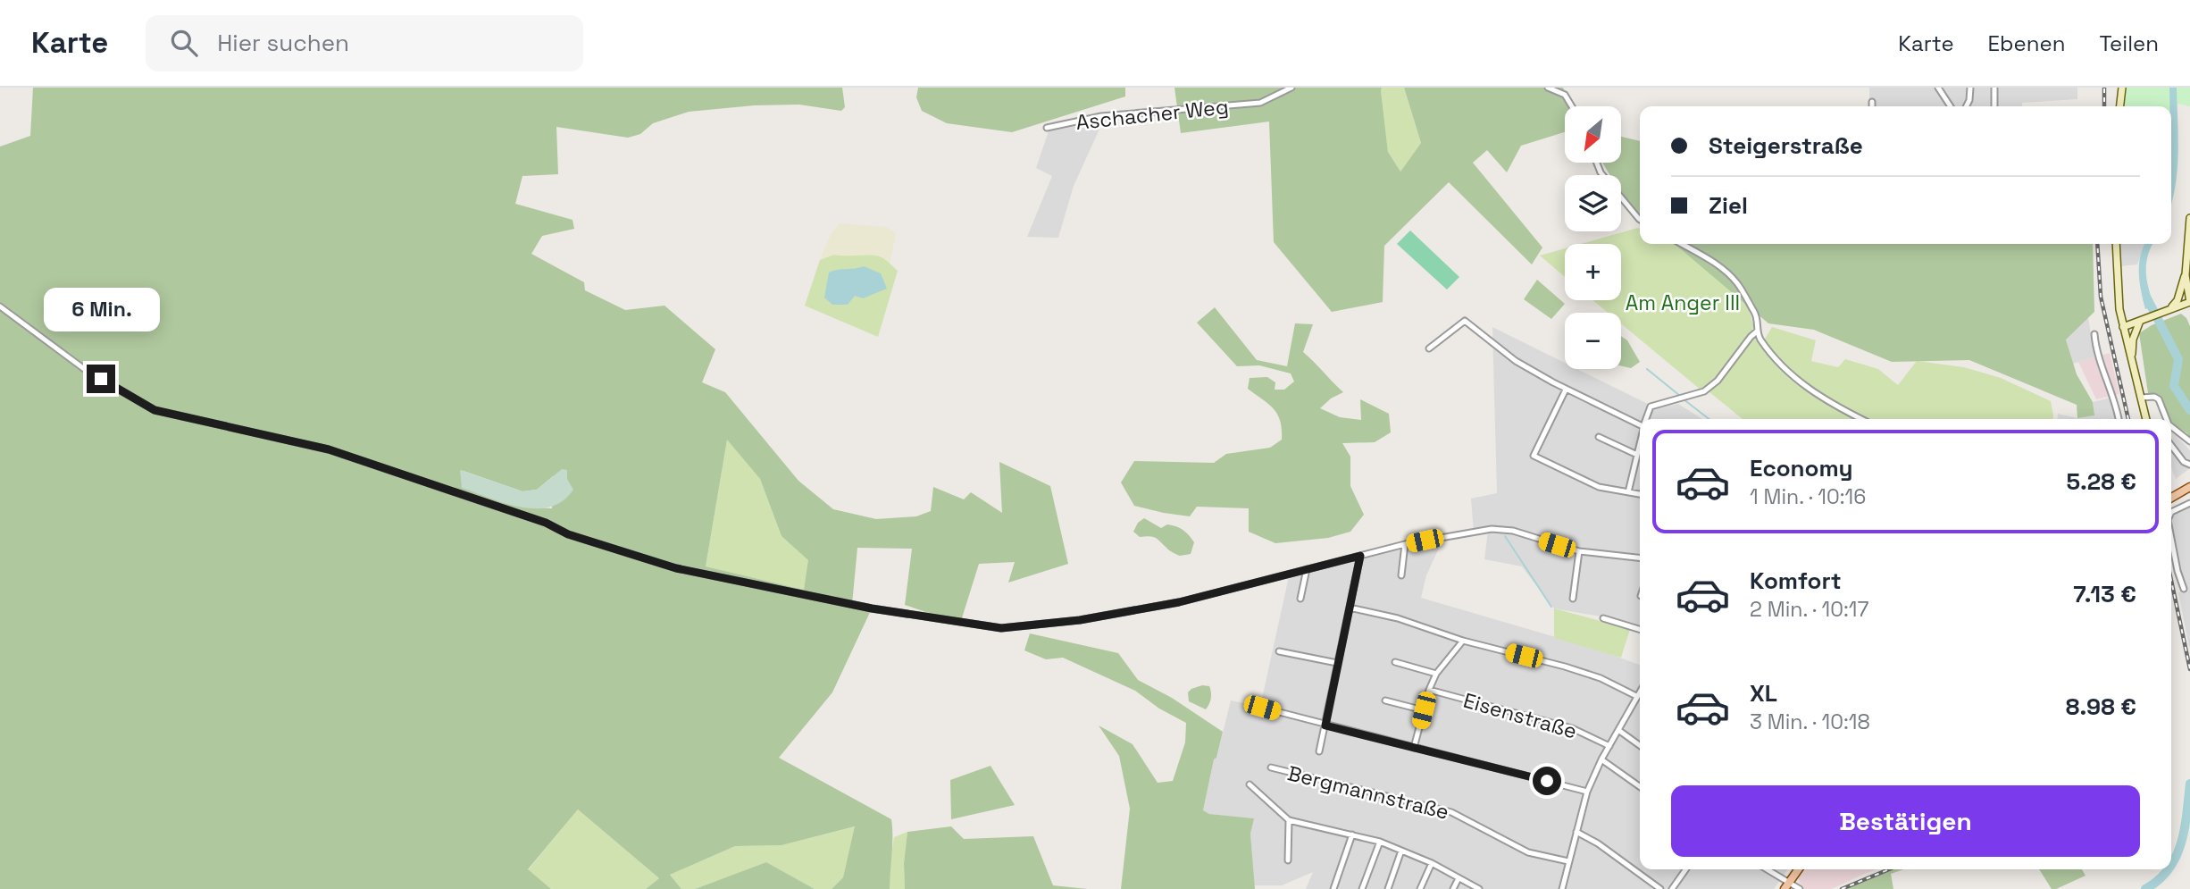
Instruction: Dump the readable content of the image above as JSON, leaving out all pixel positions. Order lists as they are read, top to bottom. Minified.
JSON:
{"streets":{"street":["Aschacher Weg","Eisenstraße","Bergmannstraße"]},"parks":["Am Anger III"],"north":"bottom left","page":{"header":"Karte","search":"Hier suchen","nav":["Karte","Ebenen","Teilen"],"map_buttons":["+","−"],"banner":["Steigerstraße","Ziel"],"bubble":"6 Min.","list":[{"name":"Economy","note":"1 Min. · 10:16","value":"5.28 €"},{"name":"Komfort","note":"2 Min. · 10:17","value":"7.13 €"},{"name":"XL","note":"3 Min. · 10:18","value":"8.98 €"}],"buttons":"Bestätigen"}}
